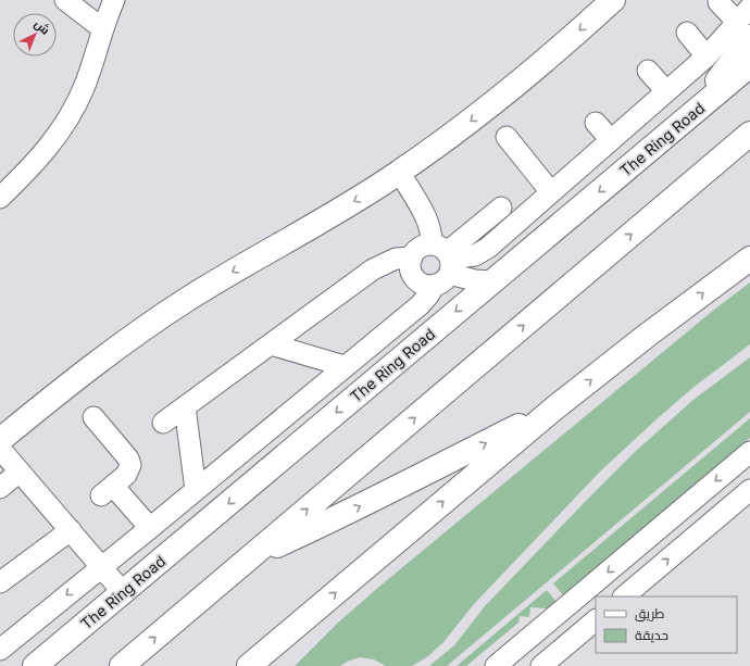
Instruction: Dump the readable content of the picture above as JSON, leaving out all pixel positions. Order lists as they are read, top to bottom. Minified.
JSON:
{"streets":{"highway":["The Ring Road"]},"legend":["طريق","حديقة"],"north":"top right"}
